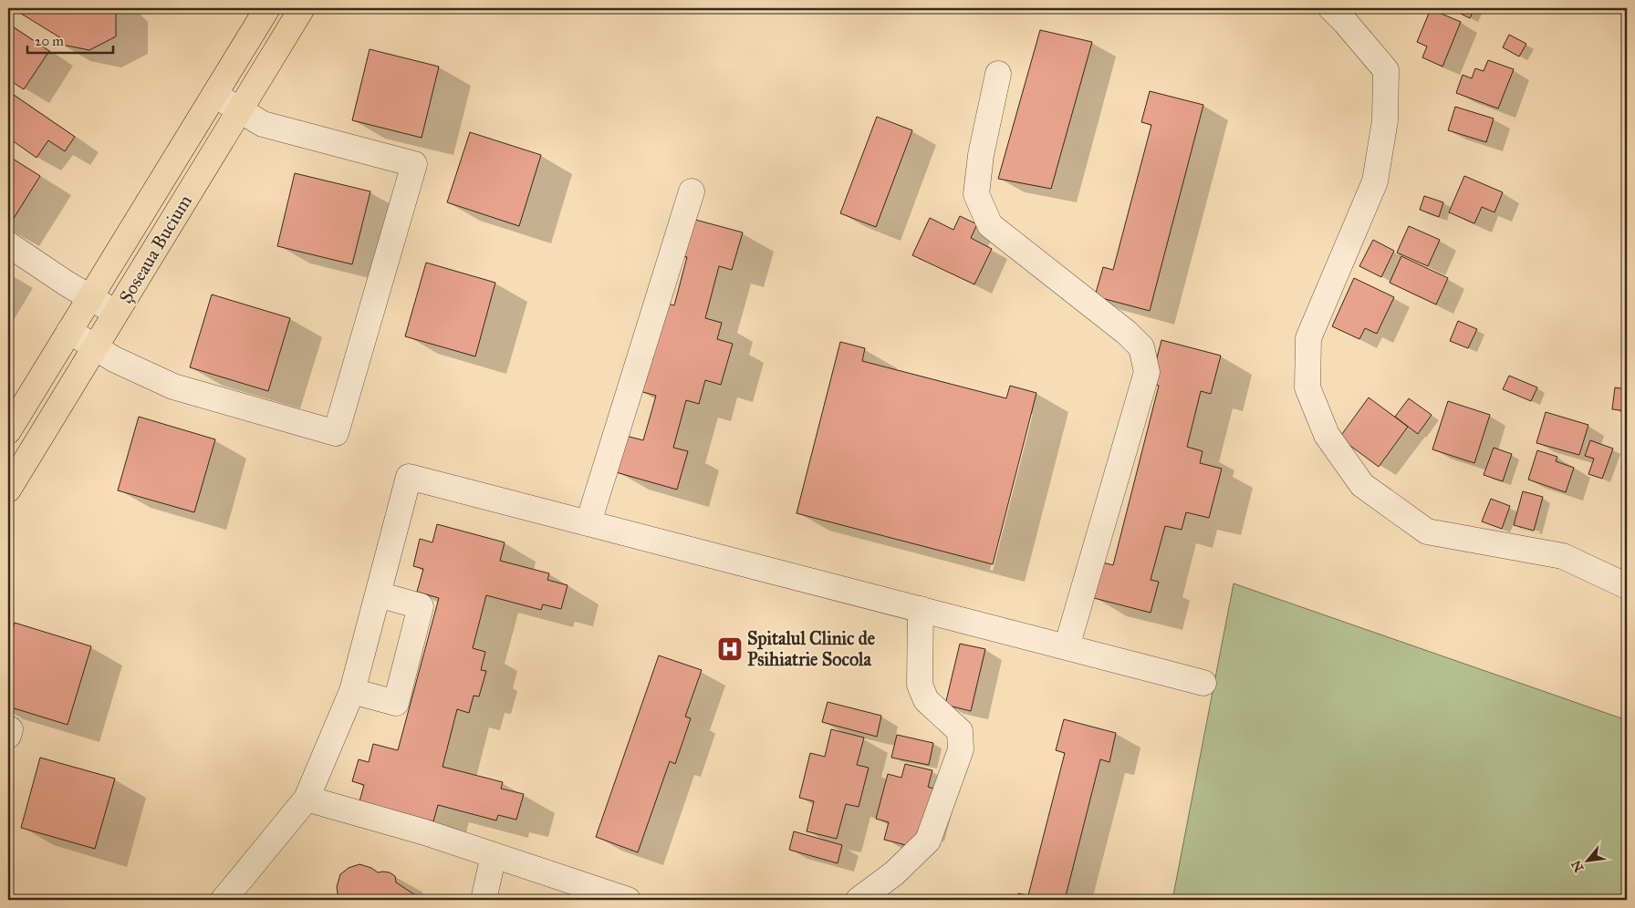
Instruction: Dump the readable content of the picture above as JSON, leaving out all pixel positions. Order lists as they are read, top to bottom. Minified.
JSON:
{"streets":{"main road":["Șoseaua Bucium"]},"places":{"hospital":["Spitalul Clinic de Psihiatrie Socola"]},"scale_bar":"20 m","north":"bottom left"}
